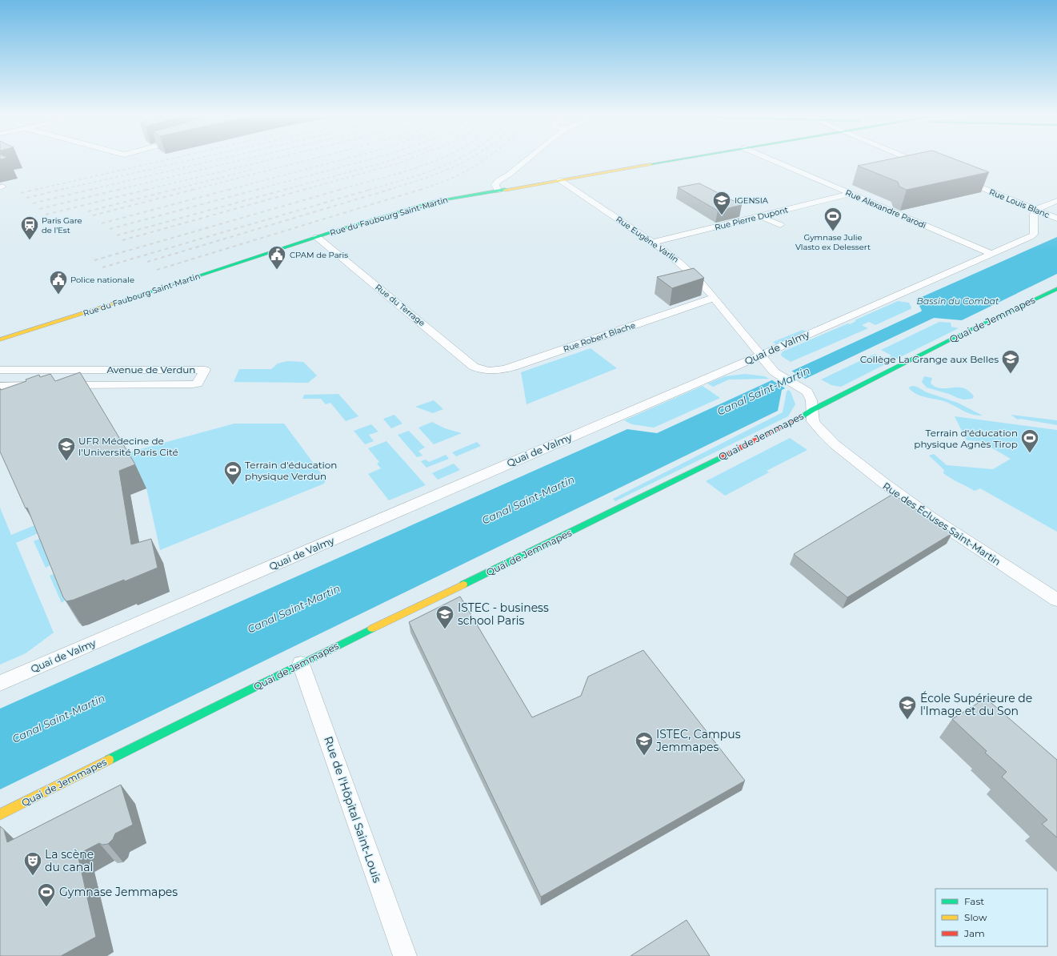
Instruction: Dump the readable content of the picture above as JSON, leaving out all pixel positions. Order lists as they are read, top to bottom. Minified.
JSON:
{"streets":{"main road":["Rue du Faubourg Saint-Martin","Quai de Jemmapes"],"street":["Rue Louis Blanc","Rue Alexandre Parodi","Rue Pierre Dupont","Rue Eugène Varlin","Rue du Terrage","Rue Robert Blache","Quai de Valmy","Avenue de Verdun","Rue des Écluses Saint-Martin","Rue de l'Hôpital Saint-Louis"]},"crossings":[["Rue Louis Blanc","Quai de Valmy"],["Rue Alexandre Parodi","Rue Pierre Dupont"],["Rue Alexandre Parodi","Quai de Valmy"],["Rue du Faubourg Saint-Martin","Rue Eugène Varlin"],["Rue du Faubourg Saint-Martin","Rue du Terrage"],["Rue Pierre Dupont","Rue Eugène Varlin"],["Rue Eugène Varlin","Rue Robert Blache"],["Rue Eugène Varlin","Quai de Valmy"],["Rue Eugène Varlin","Rue des Écluses Saint-Martin"],["Rue du Terrage","Rue Robert Blache"],["Quai de Jemmapes","Rue des Écluses Saint-Martin"],["Quai de Jemmapes","Rue de l'Hôpital Saint-Louis"]],"water":["Bassin du Combat","Canal Saint-Martin"],"places":{"school or university":["IGENSIA","Collège La Grange aux Belles","UFR Médecine de l'Université Paris Cité","ISTEC - business school Paris","École Supérieure de l'Image et du Son","ISTEC, Campus Jemmapes"],"sports":["Gymnase Julie Vlasto ex Delessert","Terrain d'éducation physique Agnès Tirop","Terrain d'éducation physique Verdun","Gymnase Jemmapes"],"station":["Paris Gare de l'Est"],"public building":["CPAM de Paris","Police nationale"],"theatre":["La scène du canal"]},"legend":["Fast","Slow","Jam"]}
